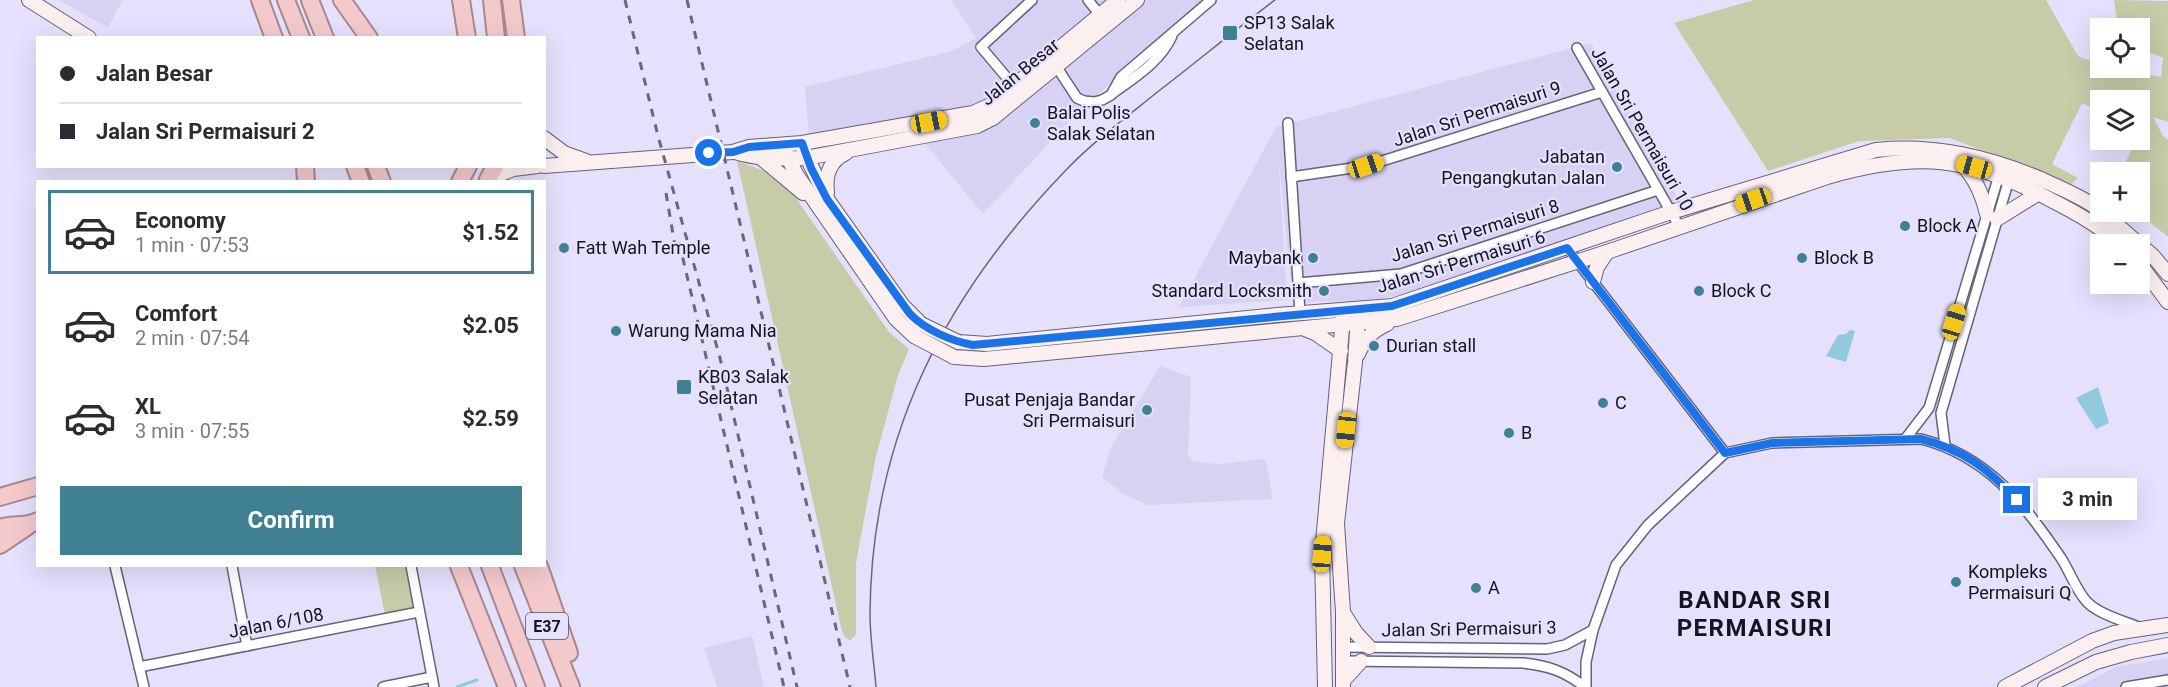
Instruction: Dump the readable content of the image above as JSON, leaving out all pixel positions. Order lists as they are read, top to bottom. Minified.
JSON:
{"streets":{"highway":["E37"],"street":["Jalan Besar","Jalan Sri Permaisuri 9","Jalan Sri Permaisuri 10","Jalan Sri Permaisuri 8","Jalan Sri Permaisuri 6","Jalan 6/108","Jalan Sri Permaisuri 3"]},"crossings":[["Jalan Besar","Jalan Sri Permaisuri 6"],["Jalan Sri Permaisuri 9","Jalan Sri Permaisuri 10"],["Jalan Sri Permaisuri 10","Jalan Sri Permaisuri 8"],["Jalan Sri Permaisuri 10","Jalan Sri Permaisuri 6"]],"districts":["BANDAR SRI PERMAISURI"],"places":{"transit":["SP13 Salak Selatan","KB03 Salak Selatan"],"other":["Balai Polis Salak Selatan","Jabatan Pengangkutan Jalan","Block A","Fatt Wah Temple","Maybank","Block B","Standard Locksmith","Block C","Warung Mama Nia","Durian stall","C","Pusat Penjaja Bandar Sri Permaisuri","B","Kompleks Permaisuri Q","A"]},"page":{"map_buttons":["+","−"],"banner":["Jalan Besar","Jalan Sri Permaisuri 2"],"list":[{"name":"Economy","note":"1 min · 07:53","value":"$1.52"},{"name":"Comfort","note":"2 min · 07:54","value":"$2.05"},{"name":"XL","note":"3 min · 07:55","value":"$2.59"}],"buttons":"Confirm","bubble":"3 min"}}
